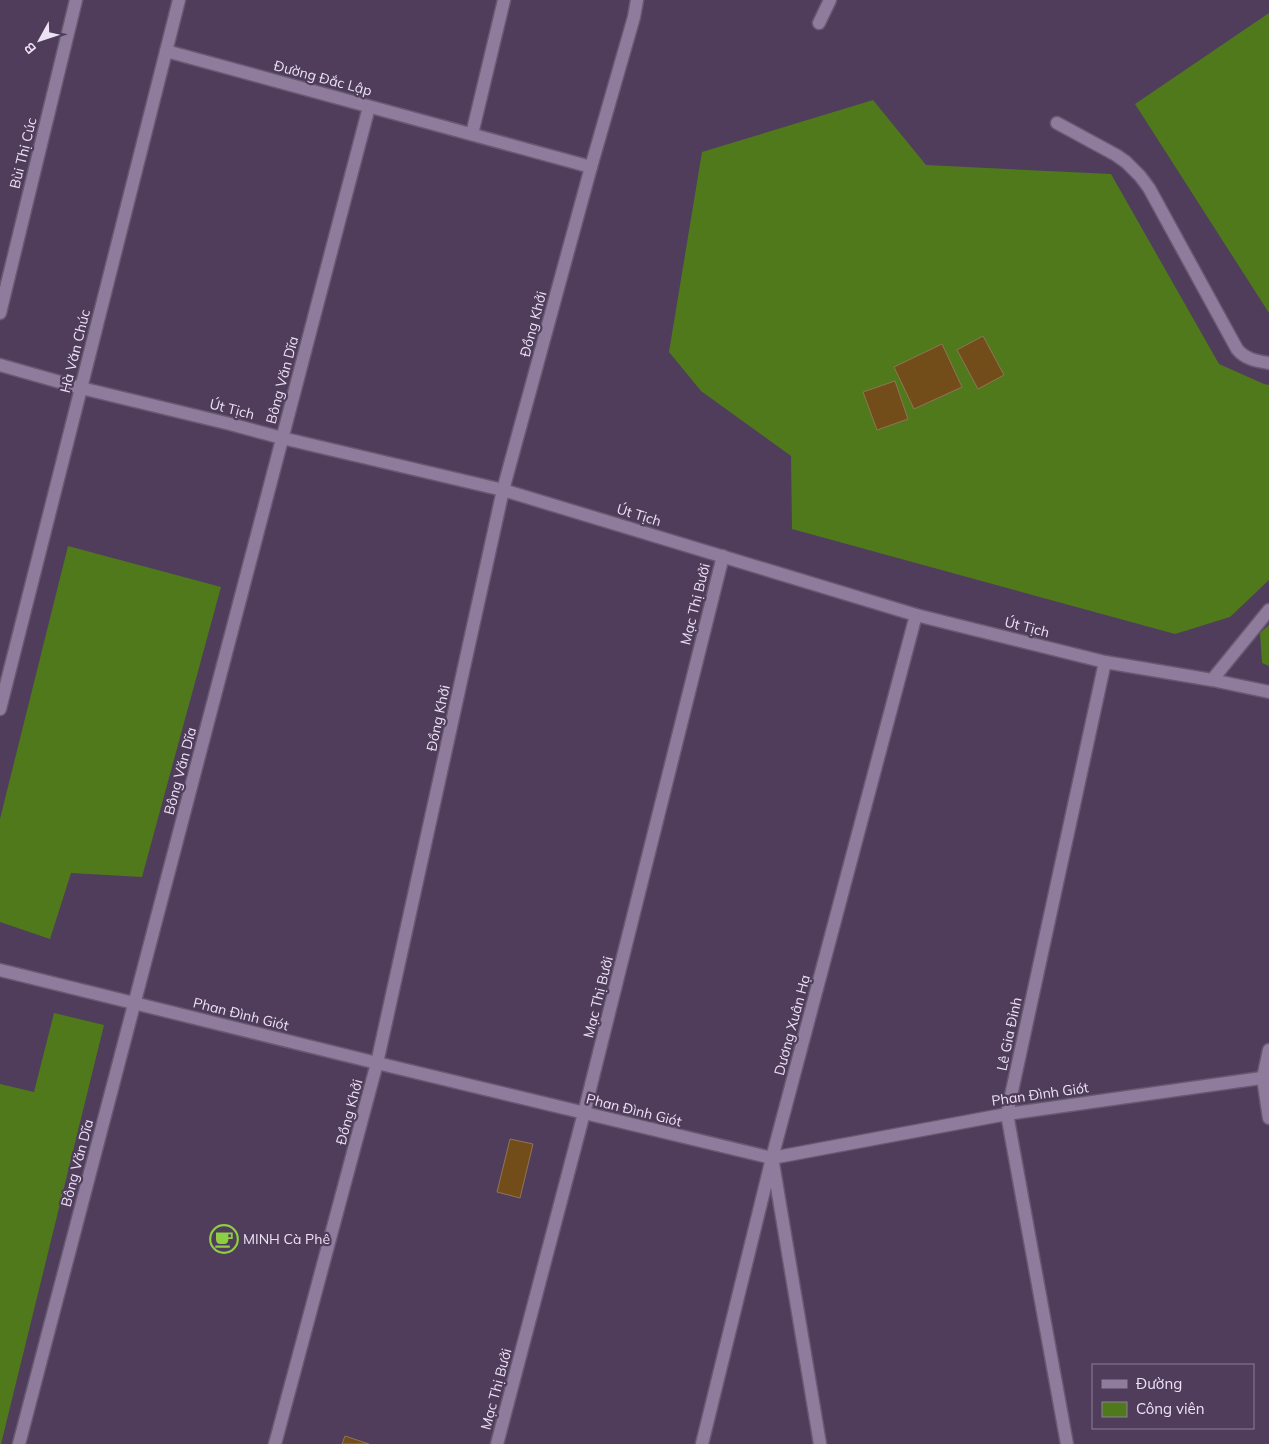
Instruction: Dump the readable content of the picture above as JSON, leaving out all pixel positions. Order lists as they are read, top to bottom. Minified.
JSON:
{"streets":{"street":["Đường Đắc Lập","Bùi Thị Cúc","Đồng Khởi","Hà Văn Chúc","Bông Văn Dĩa","Út Tịch","Mạc Thị Bưởi","Phan Đình Giót","Dương Xuân Hạ","Lê Gia Đỉnh"]},"crossings":[["Đường Đắc Lập","Đồng Khởi"],["Đường Đắc Lập","Hà Văn Chúc"],["Đường Đắc Lập","Bông Văn Dĩa"],["Đồng Khởi","Út Tịch"],["Đồng Khởi","Phan Đình Giót"],["Hà Văn Chúc","Út Tịch"],["Bông Văn Dĩa","Út Tịch"],["Bông Văn Dĩa","Phan Đình Giót"],["Út Tịch","Mạc Thị Bưởi"],["Út Tịch","Dương Xuân Hạ"],["Út Tịch","Lê Gia Đỉnh"],["Mạc Thị Bưởi","Phan Đình Giót"],["Phan Đình Giót","Dương Xuân Hạ"],["Phan Đình Giót","Lê Gia Đỉnh"]],"places":{"cafe":["MINH Cà Phê"]},"legend":["Đường","Công viên"],"north":"bottom left"}
